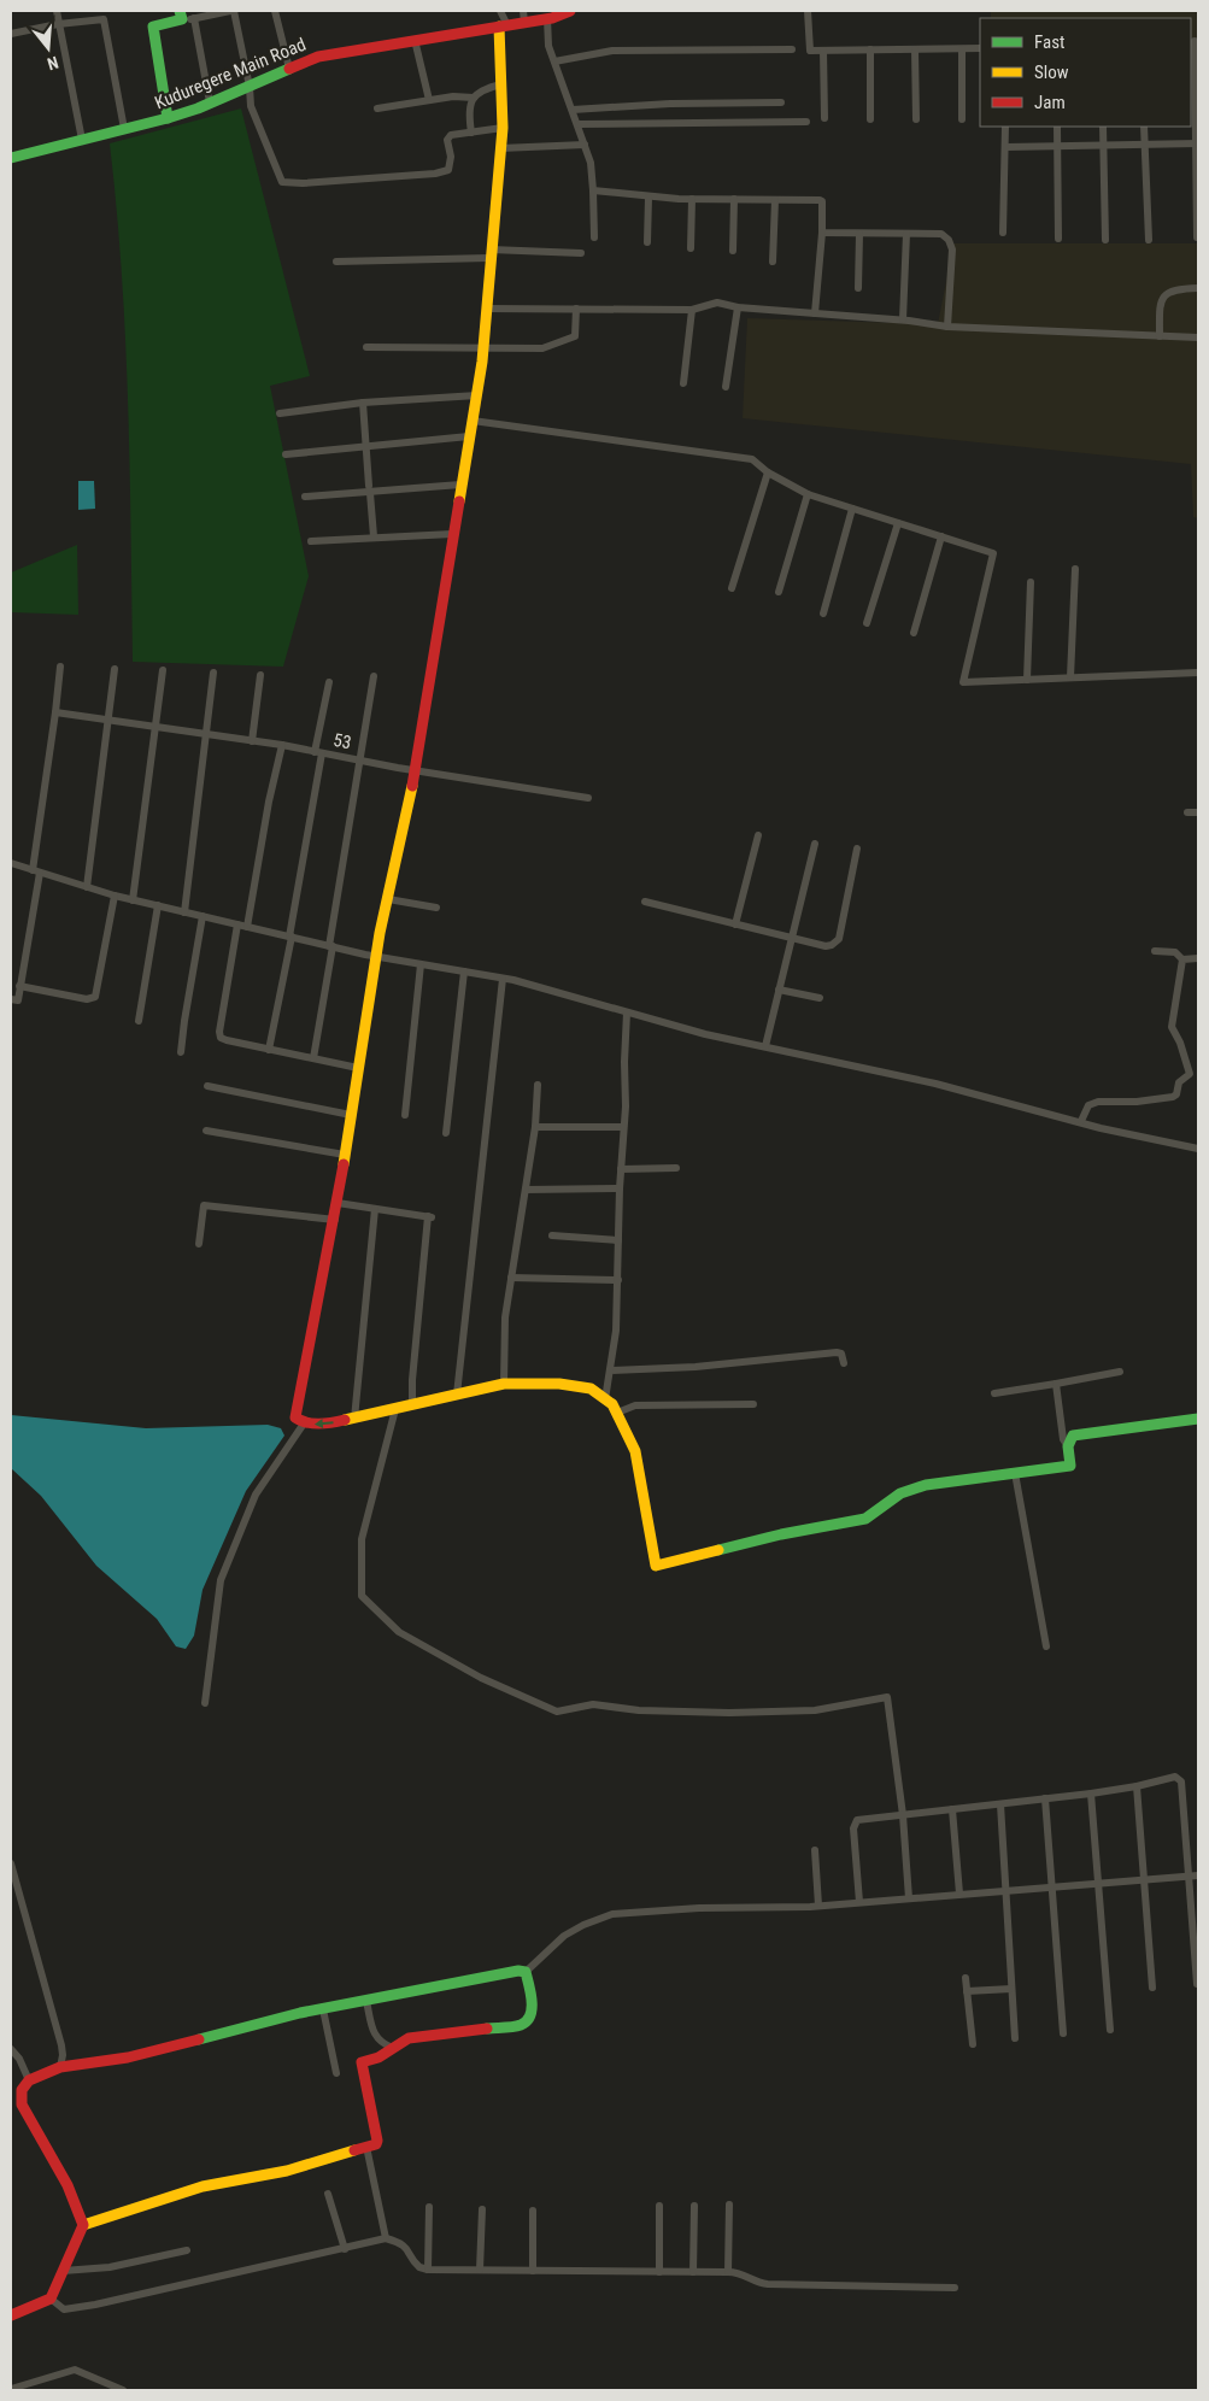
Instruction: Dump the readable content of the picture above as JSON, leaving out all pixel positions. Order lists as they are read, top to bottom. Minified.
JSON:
{"streets":{"street":["Kuduregere Main Road","53"]},"legend":["Fast","Slow","Jam"],"north":"bottom"}
